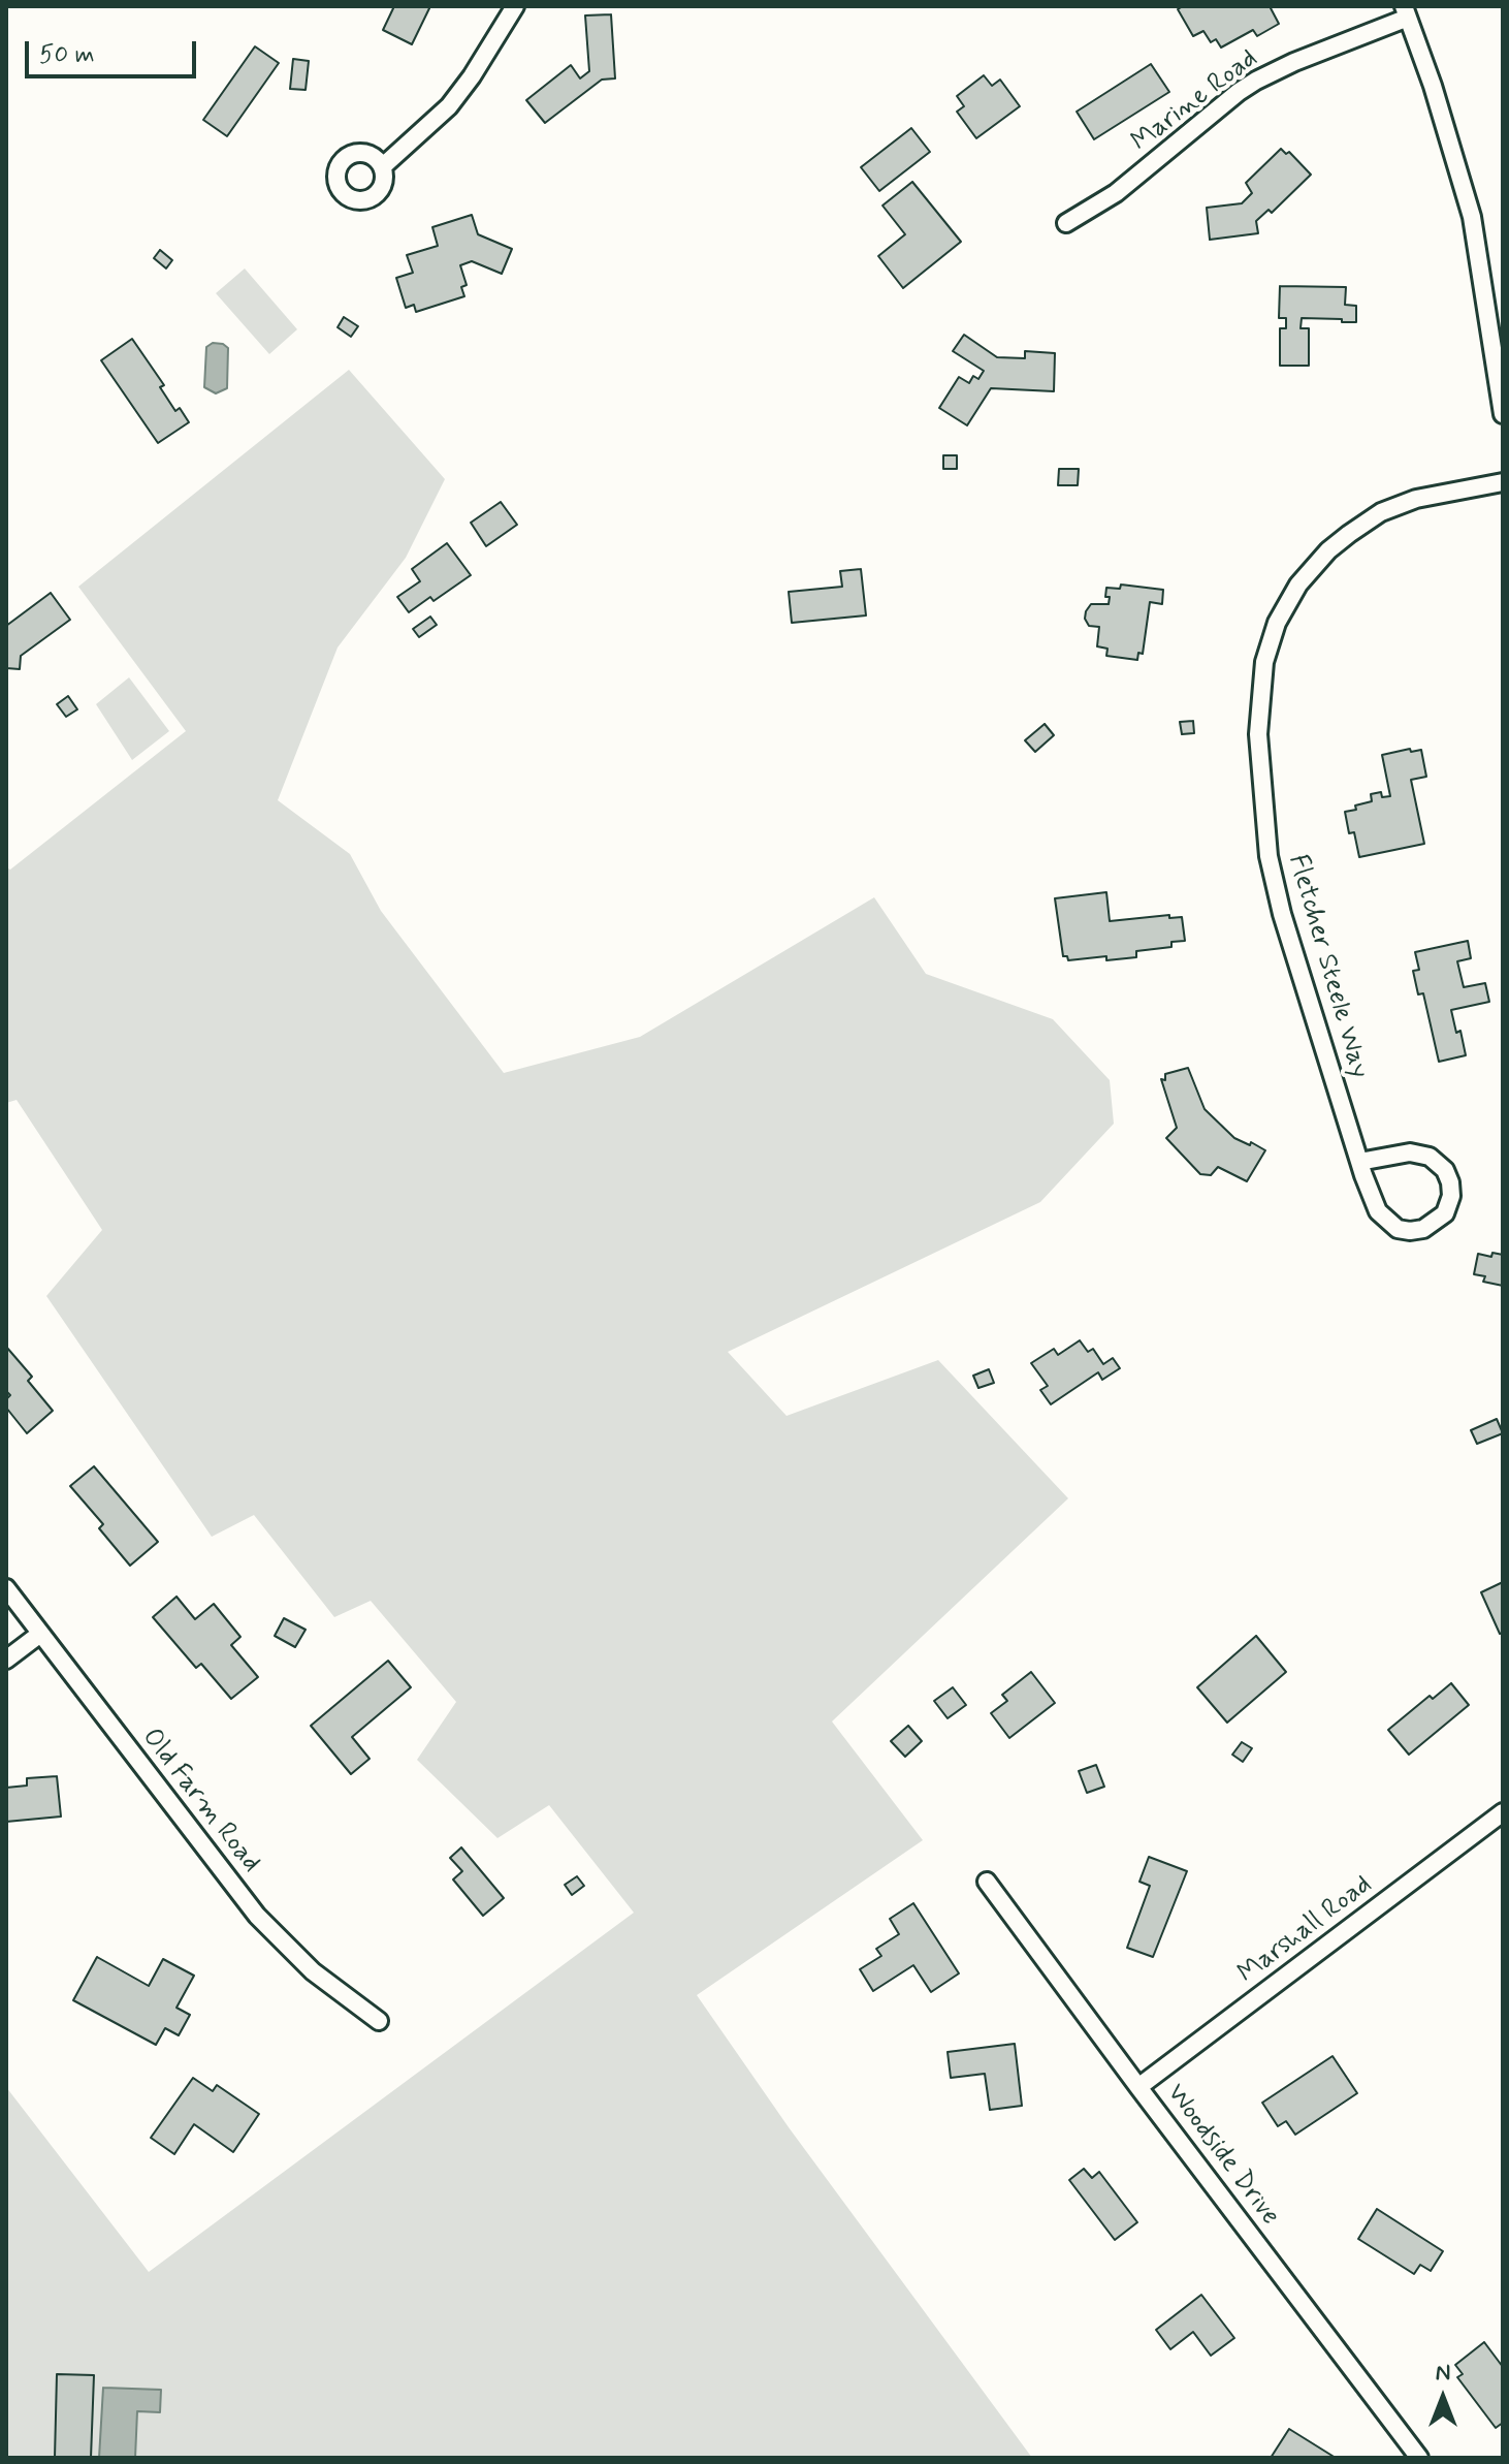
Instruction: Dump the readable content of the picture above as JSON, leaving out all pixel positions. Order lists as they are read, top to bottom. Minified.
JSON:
{"streets":{"street":["Marine Road","Fletcher Steele Way","Old Farm Road","Marshall Road","Woodside Drive"]},"crossings":[["Marshall Road","Woodside Drive"]],"scale_bar":"50 m","north":"top"}
